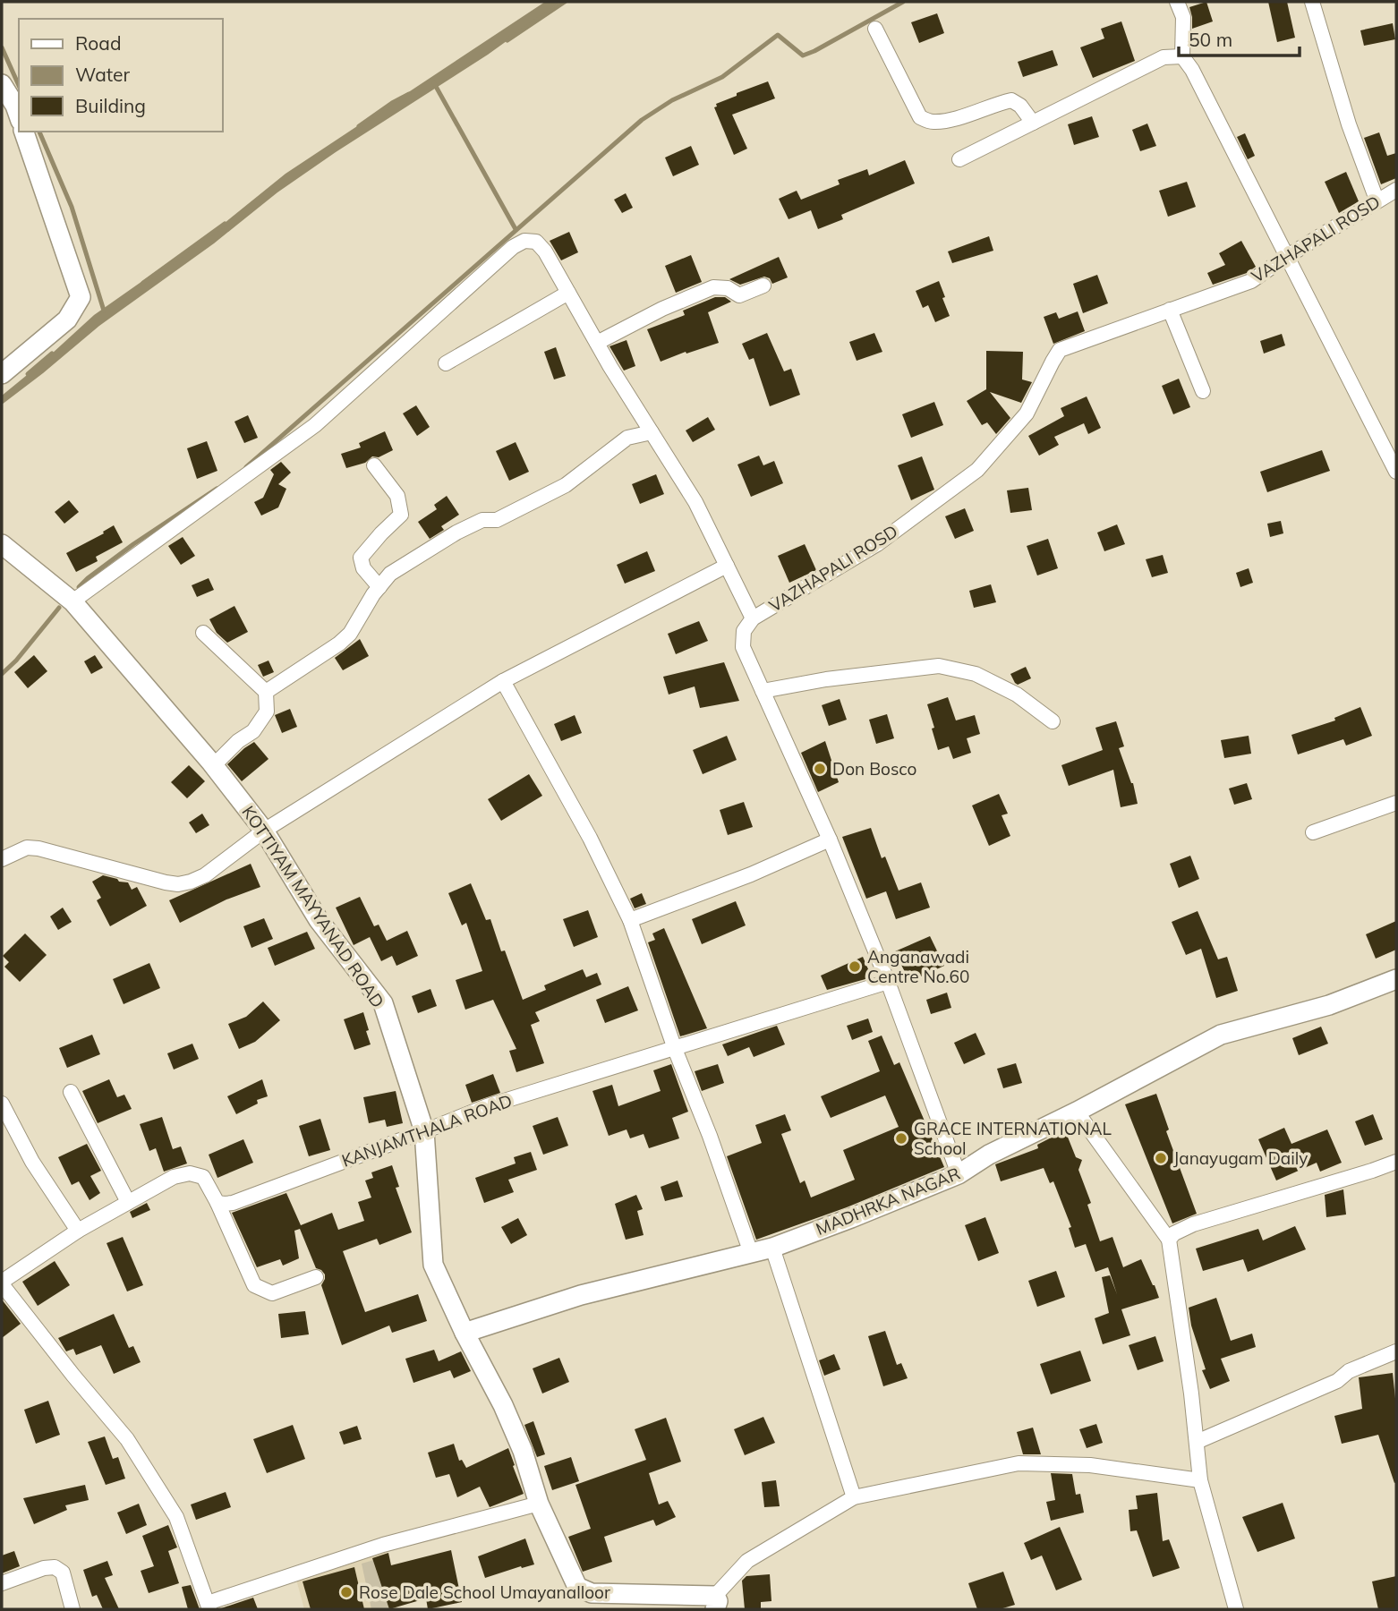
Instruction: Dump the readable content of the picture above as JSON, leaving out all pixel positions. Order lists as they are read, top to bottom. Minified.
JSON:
{"streets":{"street":["VAZHAPALI ROSD","KOTTIYAM MAYYANAD ROAD","KANJAMTHALA ROAD","MADHRKA NAGAR"]},"crossings":[["VAZHAPALI ROSD","KANJAMTHALA ROAD"],["VAZHAPALI ROSD","MADHRKA NAGAR"],["KOTTIYAM MAYYANAD ROAD","KANJAMTHALA ROAD"],["KOTTIYAM MAYYANAD ROAD","MADHRKA NAGAR"]],"places":["Don Bosco","Anganawadi Centre No.60","GRACE INTERNATIONAL School","Janayugam Daily","Rose Dale School Umayanalloor"],"legend":["Road","Water","Building"],"scale_bar":"50 m"}
